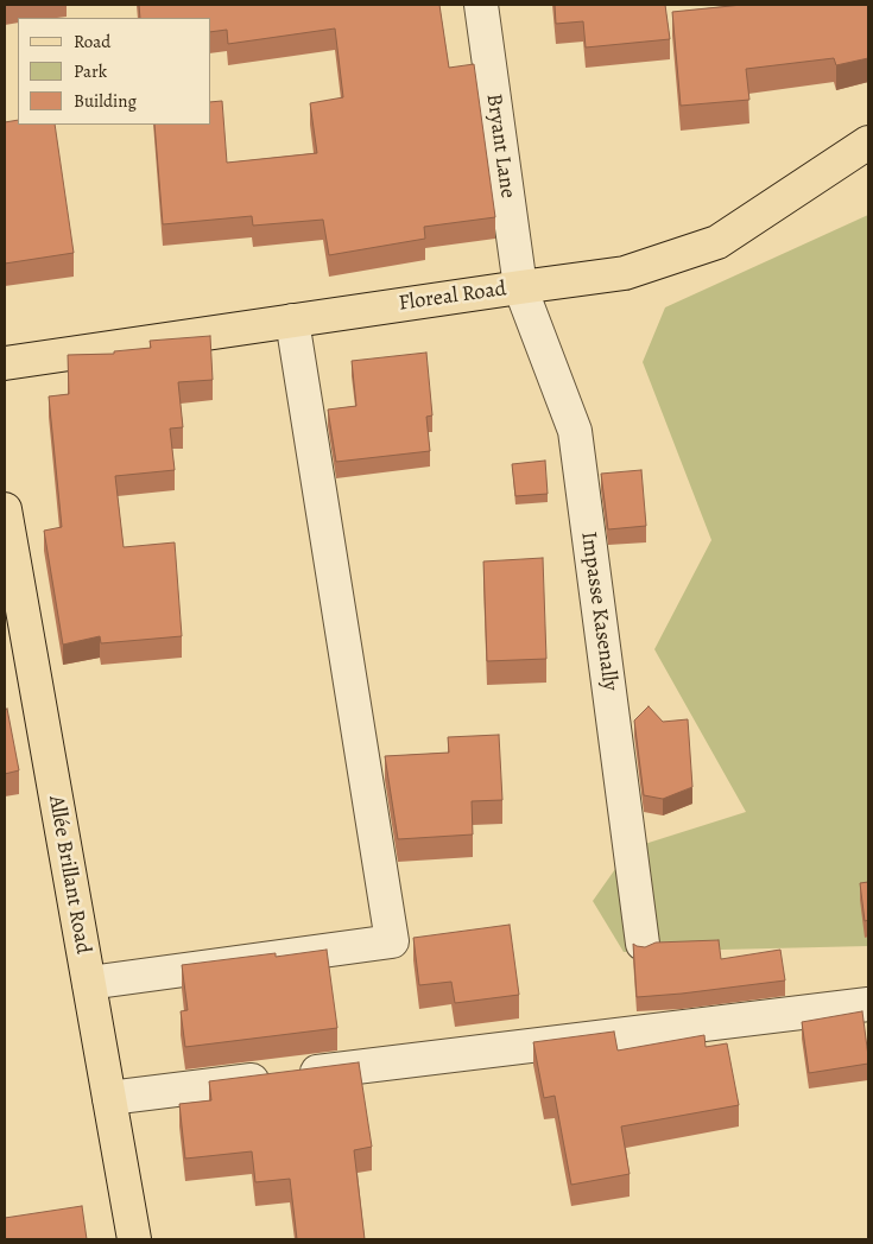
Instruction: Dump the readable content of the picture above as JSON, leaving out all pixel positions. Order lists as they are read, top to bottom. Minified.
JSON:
{"streets":{"main road":["Floreal Road","Allée Brillant Road"],"street":["Bryant Lane","Impasse Kasenally"]},"crossings":[["Bryant Lane","Floreal Road"],["Bryant Lane","Impasse Kasenally"],["Floreal Road","Impasse Kasenally"]],"legend":["Road","Park","Building"]}
